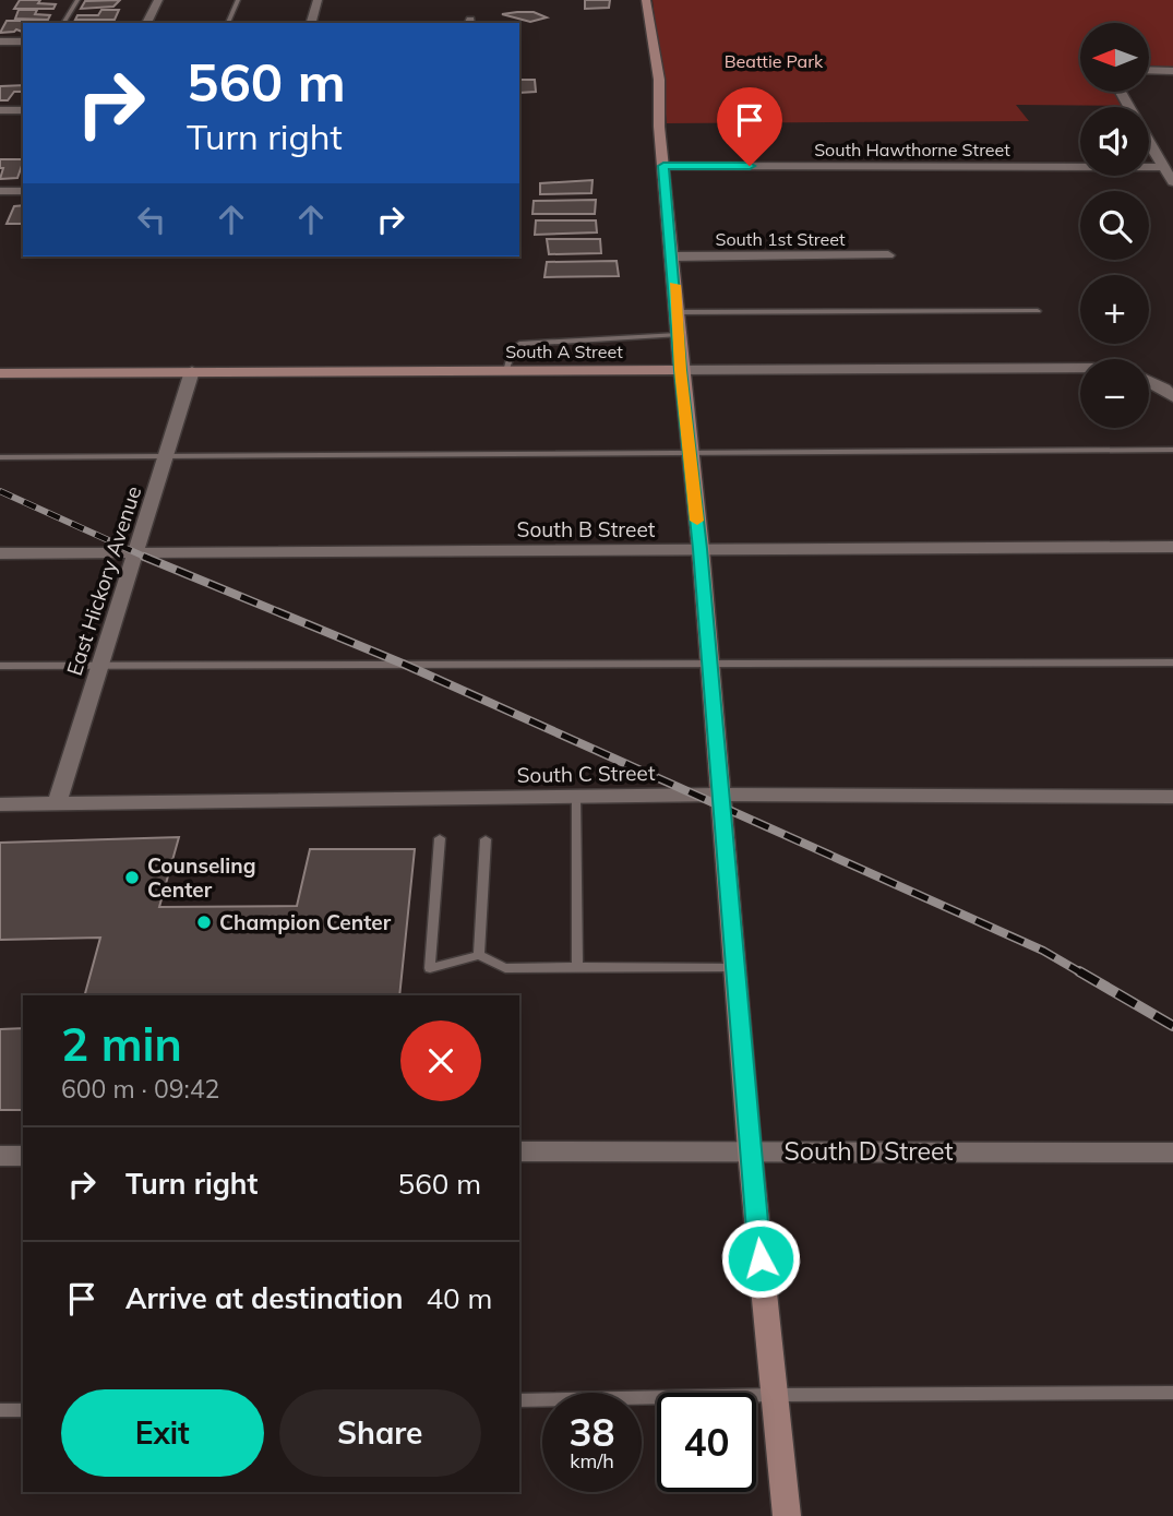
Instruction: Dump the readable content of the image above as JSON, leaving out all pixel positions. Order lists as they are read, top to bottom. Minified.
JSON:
{"streets":{"street":["South Hawthorne Street","South 1st Street","South A Street","South B Street","East Hickory Avenue","South C Street","South D Street"]},"crossings":[["South A Street","East Hickory Avenue"],["South B Street","East Hickory Avenue"],["East Hickory Avenue","South C Street"]],"parks":["Beattie Park"],"places":["Counseling Center","Champion Center"],"north":"left","page":{"map_buttons":["+","−"],"turn":["560 m","Turn right"],"heading":["2 min","600 m · 09:42"],"list":[{"name":"Turn right","value":"560 m"},{"name":"Arrive at destination","value":"40 m"}],"buttons":["Exit","Share"],"speed":"38 km/h","limit":"40"}}
